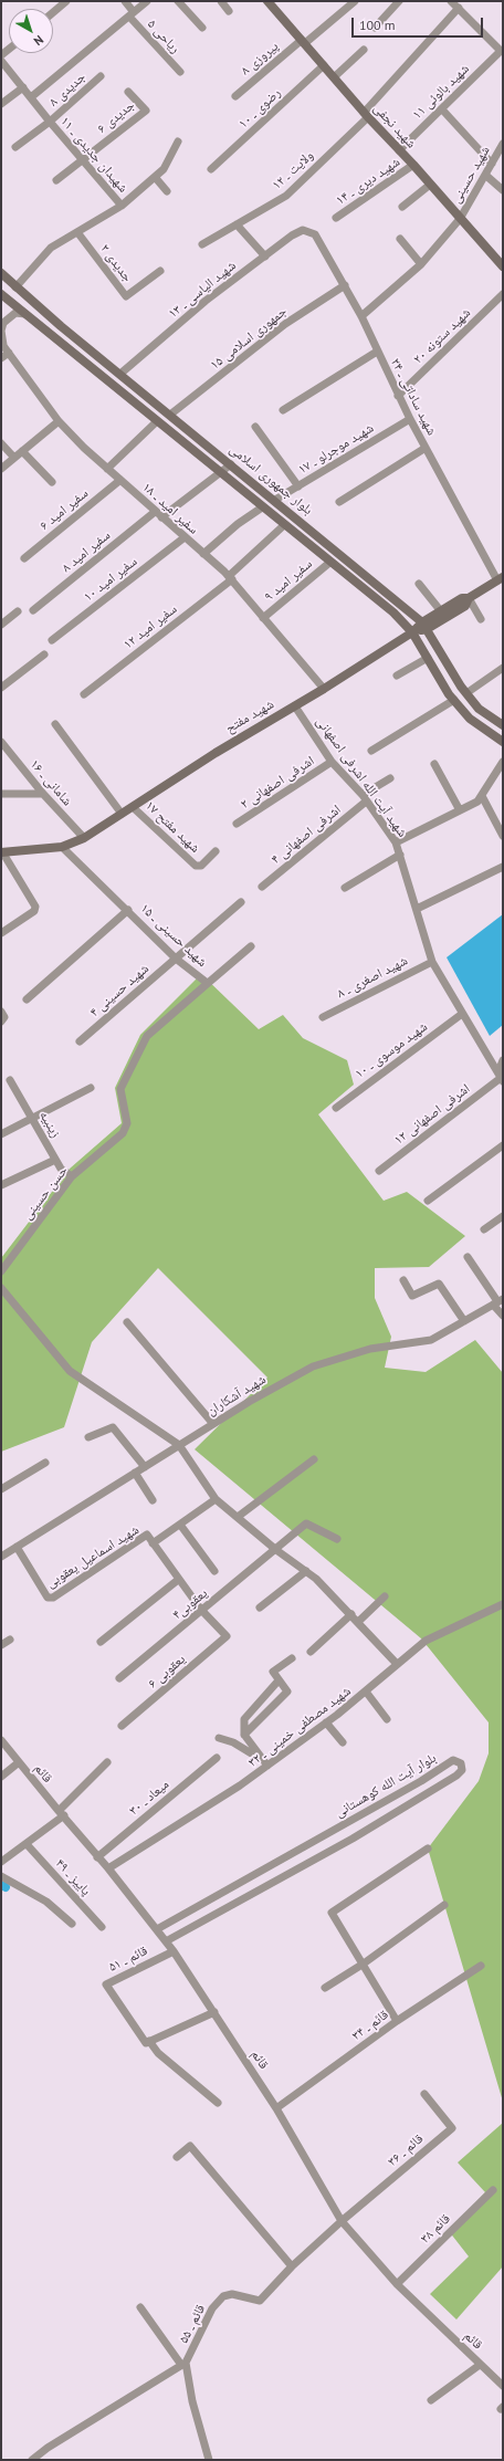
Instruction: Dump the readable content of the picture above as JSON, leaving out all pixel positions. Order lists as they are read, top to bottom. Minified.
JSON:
{"streets":{"main road":["شهید نجفی","بلوار جمهوری اسلامی","شهید مفتح"],"street":["ریاحی ۵","پیروزی ۸","جدیدی ۸","شهید بالوئی ۱۱","رضوی ـ ۱۰","جدیدی ۶","شهیدان جدیدی ـ ۱۱","ولایت ـ ۱۲","شهید حسینی","شهید دیری ـ ۱۴","جدیدی ۲","شهید الیاسی ـ ۱۳","شهید ستونه ۲۰","جمهوری اسلامی ۱۵","شهید ساداتی ـ ۲۴","شهید موجرلو ـ ۱۷","سفیر امید ـ ۱۸","سفیر امید ۶","سفیر امید ۸","سفیر امید ۱۰","سفیر امید ۹","سفیر امید ۱۲","شهید آیت الله اشرفی اصفهانی","شامانی ـ ۱۶","اشرفی اصفهانی ۲","شهید مفتح ۱۷","اشرفی اصفهانی ۴","شهید حسینی ـ ۱۵","شهید اصغری ـ ۸","شهید حسینی ۴","شهید موسوی ـ ۱۰","اشرفی اصفهانی ۱۲","زینبیه","حسن حسینی","شهید آشکاران","شهید اسماعیل یعقوبی","یعقوبی۴","یعقوبی ۶","شهید مصطفی خمینی ـ ۳۲","قائم","بلوار آیت الله کوهستانی","میعاد ـ ۳۰","پاییز ـ ۴۹","قائم ـ ۵۱","قائم ـ ۳۴","قائم ـ ۳۶","قائم ۳۸","قائم ـ ۵۵"]},"crossings":[["پیروزی ۸","شهید نجفی"],["جدیدی ۸","شهیدان جدیدی ـ ۱۱"],["شهید بالوئی ۱۱","شهید نجفی"],["رضوی ـ ۱۰","شهید نجفی"],["جدیدی ۶","شهیدان جدیدی ـ ۱۱"],["شهید نجفی","ولایت ـ ۱۲"],["شهید نجفی","شهید حسینی"],["شهید نجفی","شهید دیری ـ ۱۴"],["شهیدان جدیدی ـ ۱۱","جدیدی ۲"],["شهیدان جدیدی ـ ۱۱","بلوار جمهوری اسلامی"],["شهید حسینی","شهید ساداتی ـ ۲۴"],["شهید الیاسی ـ ۱۳","شهید ساداتی ـ ۲۴"],["شهید الیاسی ـ ۱۳","بلوار جمهوری اسلامی"],["شهید ستونه ۲۰","شهید ساداتی ـ ۲۴"],["جمهوری اسلامی ۱۵","شهید ساداتی ـ ۲۴"],["جمهوری اسلامی ۱۵","بلوار جمهوری اسلامی"],["شهید ساداتی ـ ۲۴","شهید موجرلو ـ ۱۷"],["شهید ساداتی ـ ۲۴","شهید مفتح"],["شهید موجرلو ـ ۱۷","بلوار جمهوری اسلامی"],["بلوار جمهوری اسلامی","سفیر امید ۹"],["بلوار جمهوری اسلامی","سفیر امید ۱۲"],["بلوار جمهوری اسلامی","شهید مفتح"],["سفیر امید ـ ۱۸","سفیر امید ۶"],["سفیر امید ـ ۱۸","سفیر امید ۸"],["سفیر امید ـ ۱۸","سفیر امید ۱۰"],["سفیر امید ـ ۱۸","سفیر امید ۹"],["سفیر امید ـ ۱۸","سفیر امید ۱۲"],["سفیر امید ـ ۱۸","شهید مفتح"],["شهید مفتح","شهید آیت الله اشرفی اصفهانی"],["شهید مفتح","شامانی ـ ۱۶"],["شهید مفتح","شهید مفتح ۱۷"],["شهید مفتح","شهید حسینی ـ ۱۵"],["شهید آیت الله اشرفی اصفهانی","اشرفی اصفهانی ۲"],["شهید آیت الله اشرفی اصفهانی","اشرفی اصفهانی ۴"],["شهید آیت الله اشرفی اصفهانی","شهید اصغری ـ ۸"],["شهید آیت الله اشرفی اصفهانی","شهید موسوی ـ ۱۰"],["شهید آیت الله اشرفی اصفهانی","اشرفی اصفهانی ۱۲"],["شهید حسینی ـ ۱۵","شهید حسینی ۴"],["شهید حسینی ـ ۱۵","حسن حسینی"],["زینبیه","حسن حسینی"],["شهید آشکاران","شهید اسماعیل یعقوبی"],["یعقوبی۴","یعقوبی ۶"],["شهید مصطفی خمینی ـ ۳۲","قائم"],["قائم","بلوار آیت الله کوهستانی"],["قائم","میعاد ـ ۳۰"],["قائم","قائم ـ ۵۱"],["قائم","قائم ـ ۳۴"],["قائم","قائم ـ ۳۶"],["قائم","قائم ۳۸"],["قائم","قائم ـ ۵۵"],["قائم ـ ۳۶","قائم ـ ۵۵"]],"scale_bar":"100 m","north":"bottom right"}
